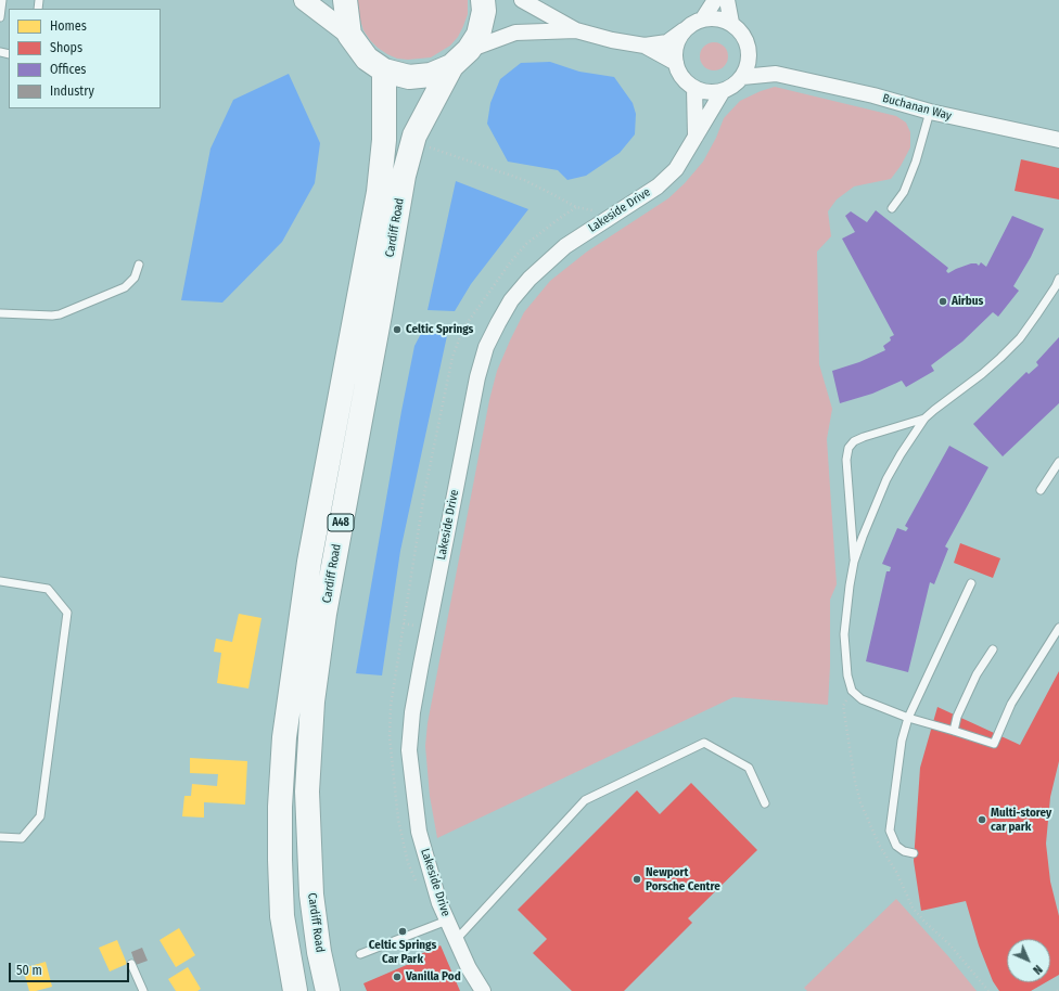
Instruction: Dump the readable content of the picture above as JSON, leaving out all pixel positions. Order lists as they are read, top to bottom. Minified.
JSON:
{"streets":{"main road":["Cardiff Road","A48"],"street":["Buchanan Way","Lakeside Drive"]},"crossings":[["Buchanan Way","Lakeside Drive"]],"places":["Airbus","Celtic Springs","Multi-storey car park","Newport Porsche Centre","Celtic Springs Car Park","Vanilla Pod"],"legend":["Homes","Shops","Offices","Industry"],"scale_bar":"50 m","north":"bottom right"}
